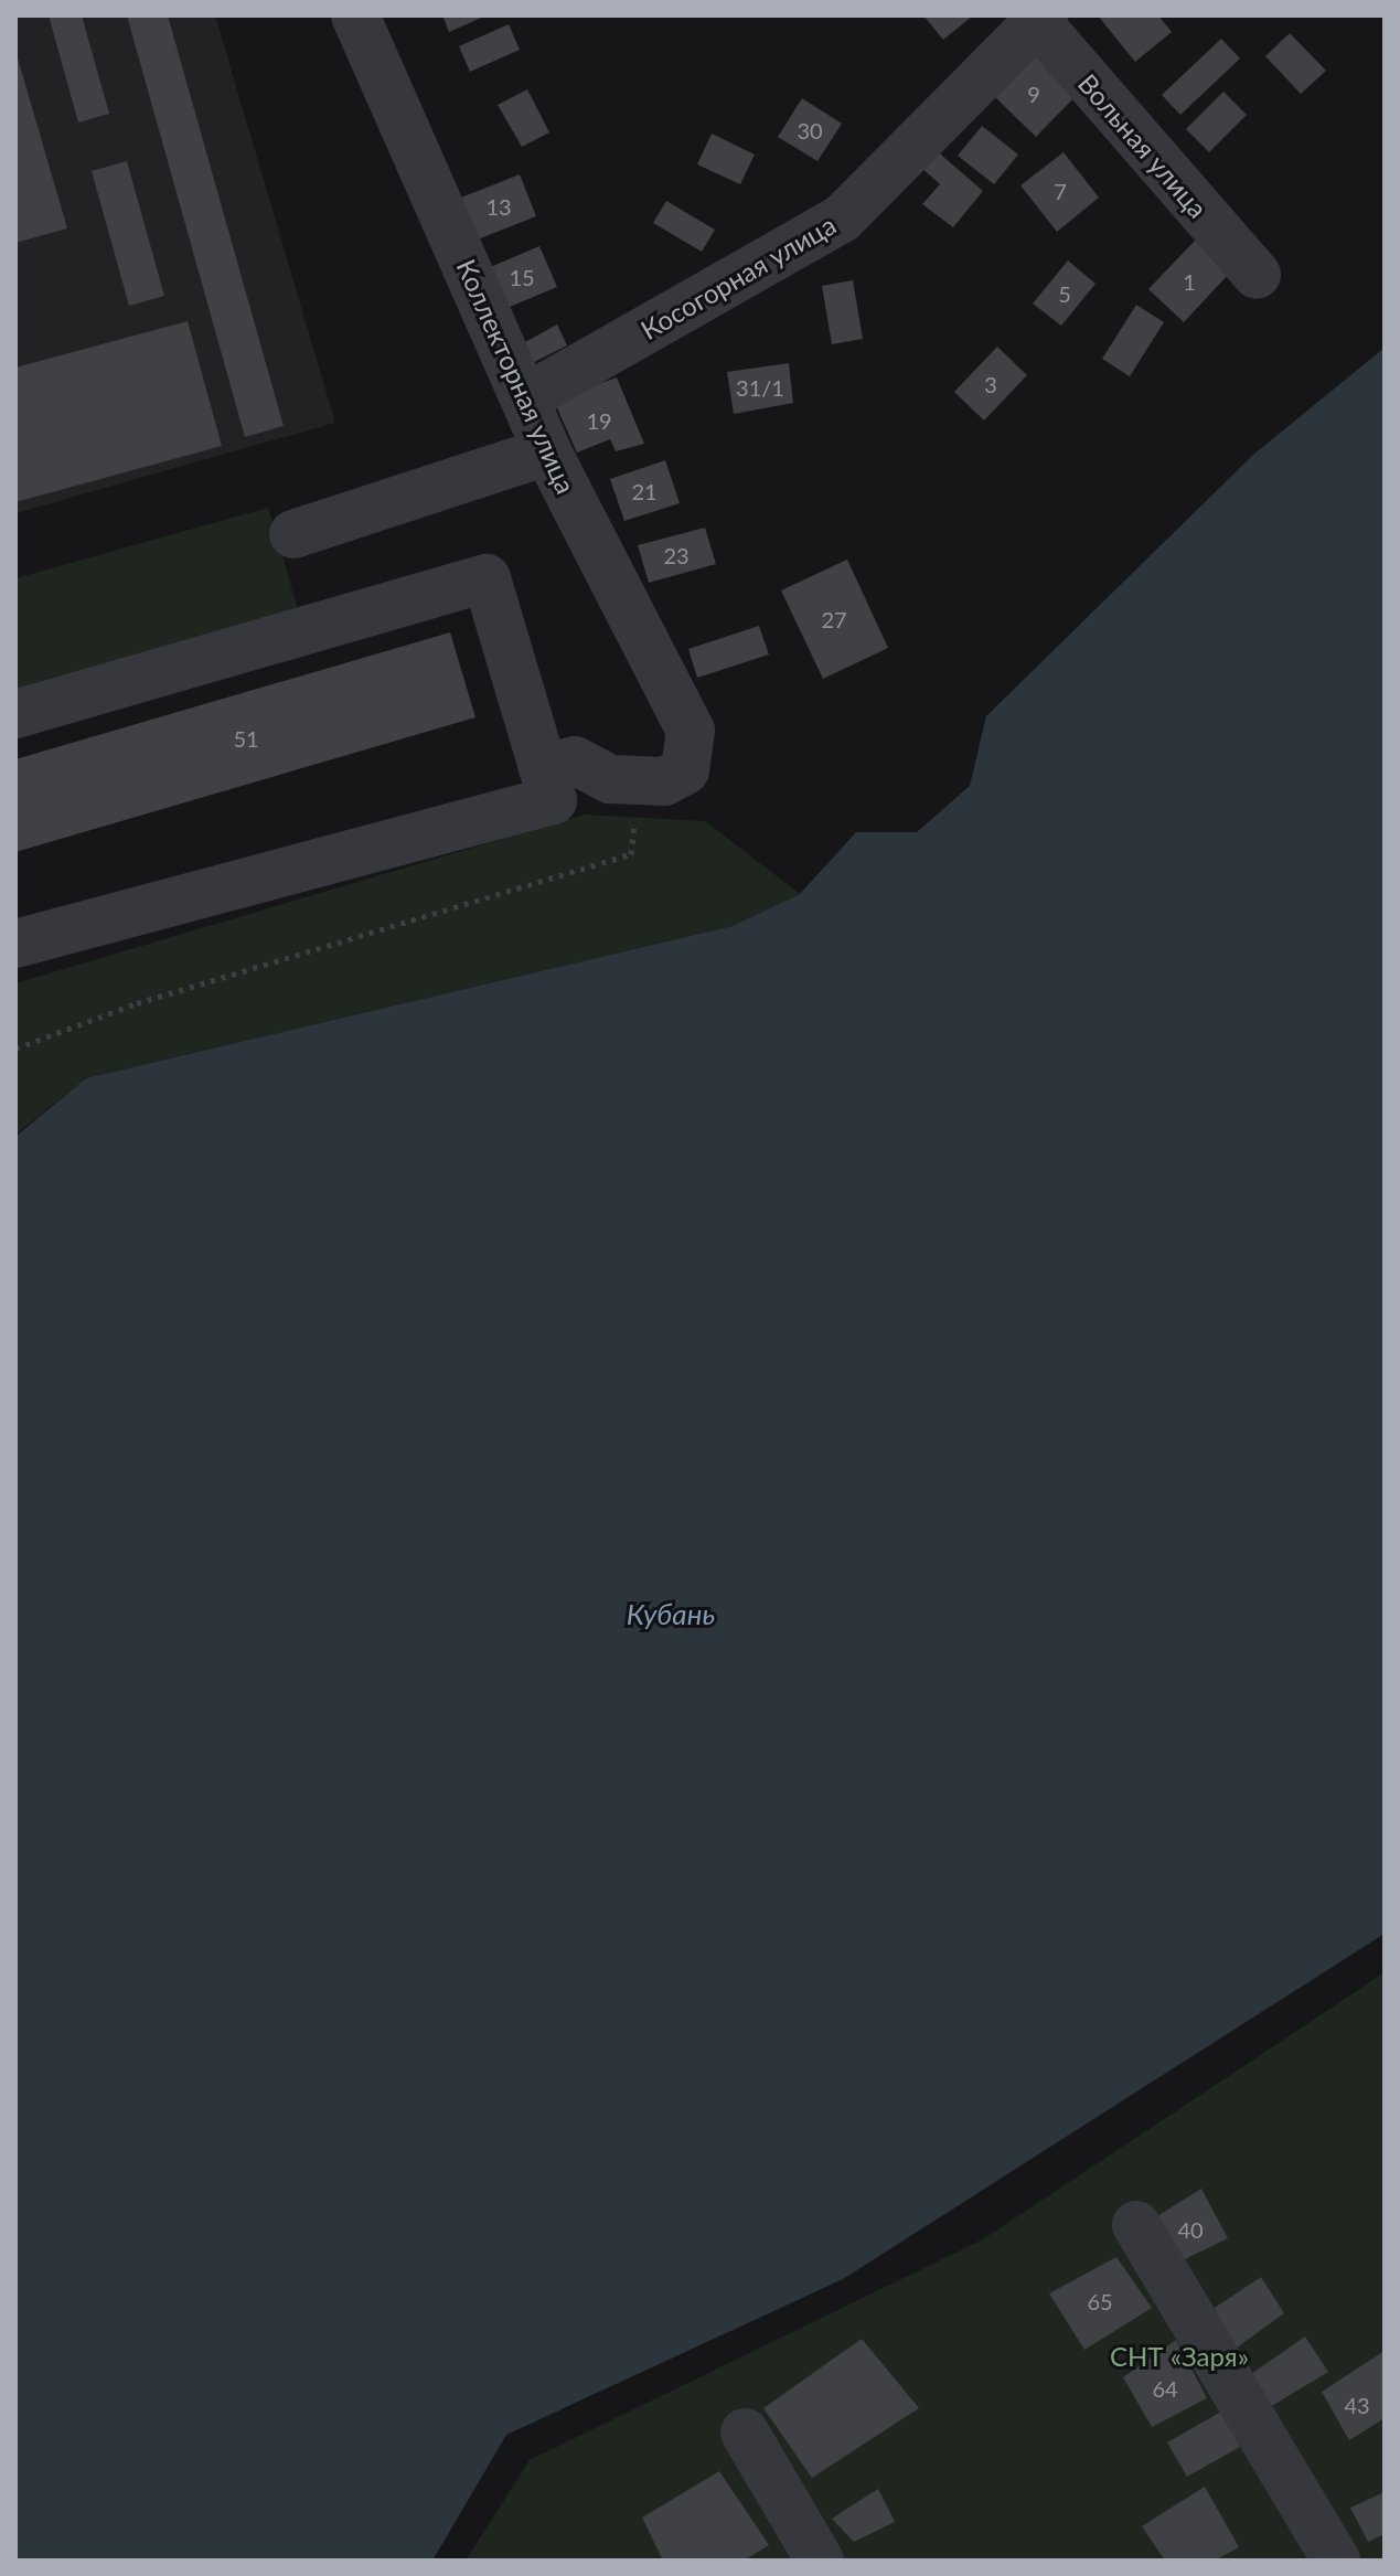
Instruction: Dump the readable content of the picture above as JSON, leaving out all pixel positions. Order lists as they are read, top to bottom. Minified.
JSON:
{"streets":{"street":["Вольная улица","Косогорная улица","Коллекторная улица"]},"crossings":[["Вольная улица","Косогорная улица"],["Косогорная улица","Коллекторная улица"]],"water":["Кубань"],"parks":["СНТ «Заря»"],"house_numbers":["9","30","7","13","15","1","5","3","31/1","19","21","23","27","51","40","65","64","43"]}
